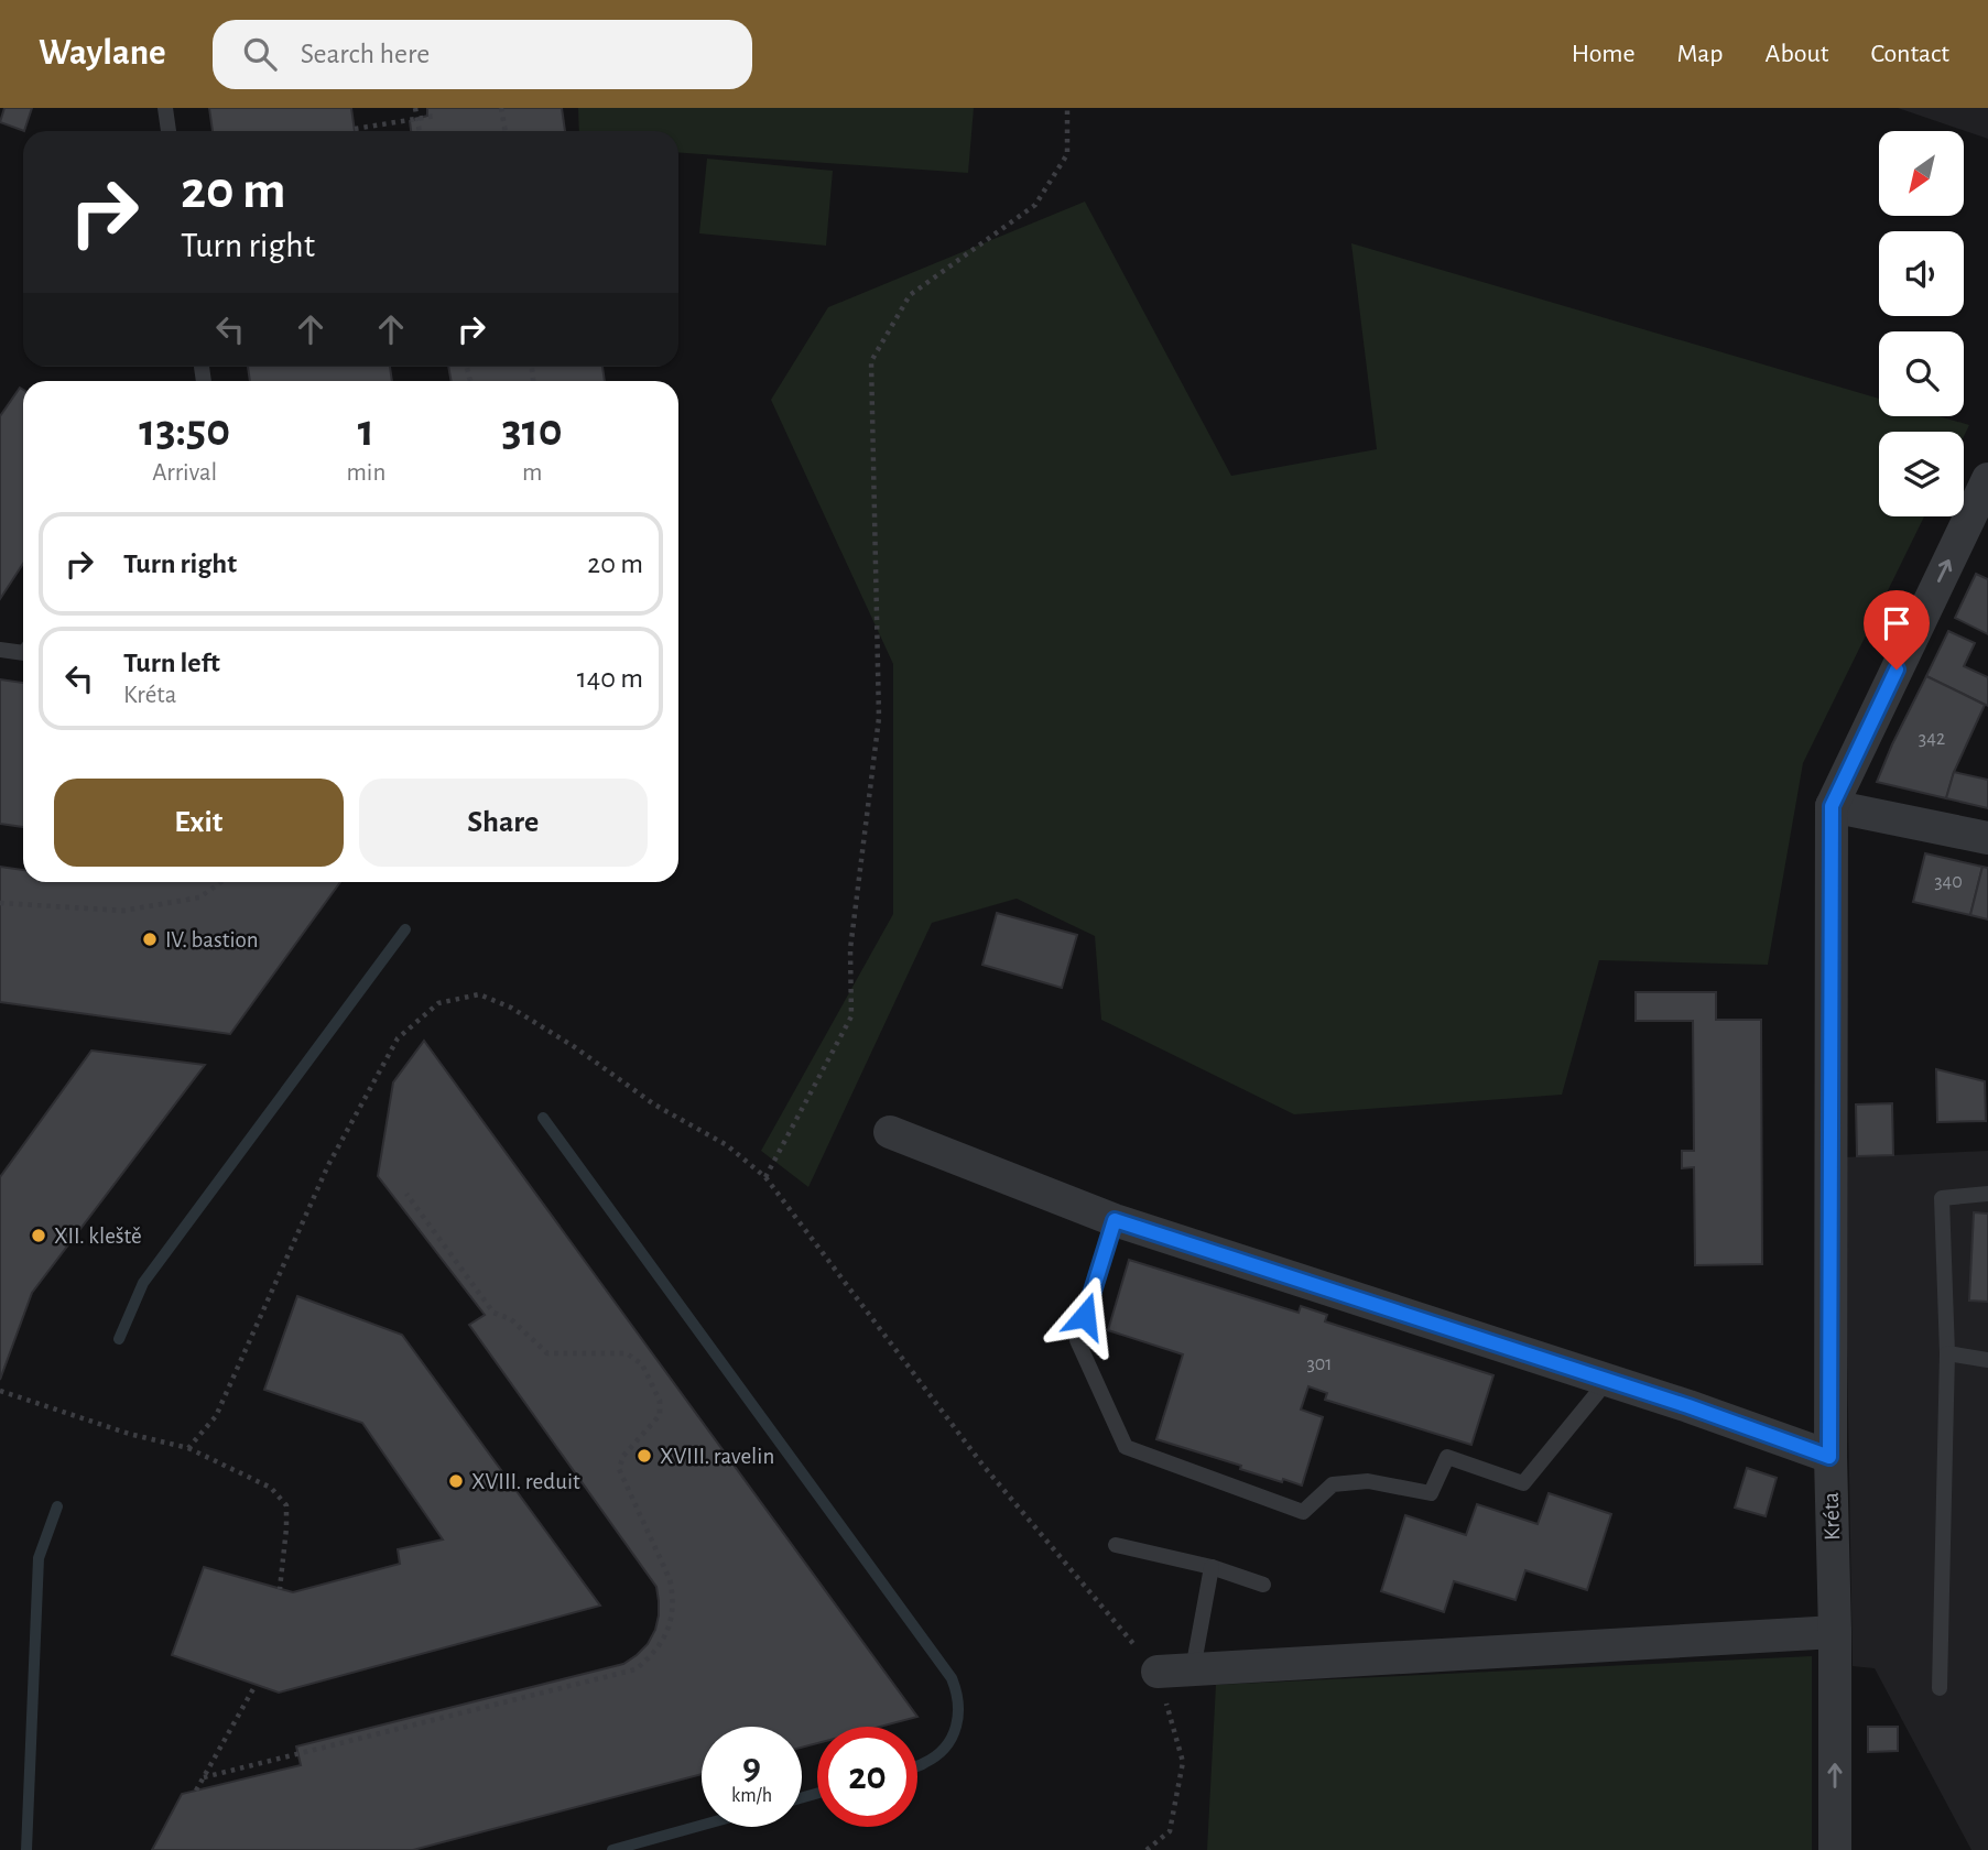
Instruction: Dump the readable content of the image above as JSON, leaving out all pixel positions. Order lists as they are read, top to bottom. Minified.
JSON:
{"streets":{"street":["Kréta"]},"one_way":["Kréta"],"places":["IV. bastion","XII. kleště","XVIII. ravelin","XVIII. reduit"],"house_numbers":["342","340","301"],"north":"bottom left","page":{"header":"Waylane","search":"Search here","nav":["Home","Map","About","Contact"],"turn":["20 m","Turn right"],"eta":["13:50","Arrival","1","min","310","m"],"list":[{"name":"Turn right","value":"20 m"},{"name":"Turn left","note":"Kréta","value":"140 m"}],"buttons":["Exit","Share"],"speed":"9 km/h","limit":"20"}}
